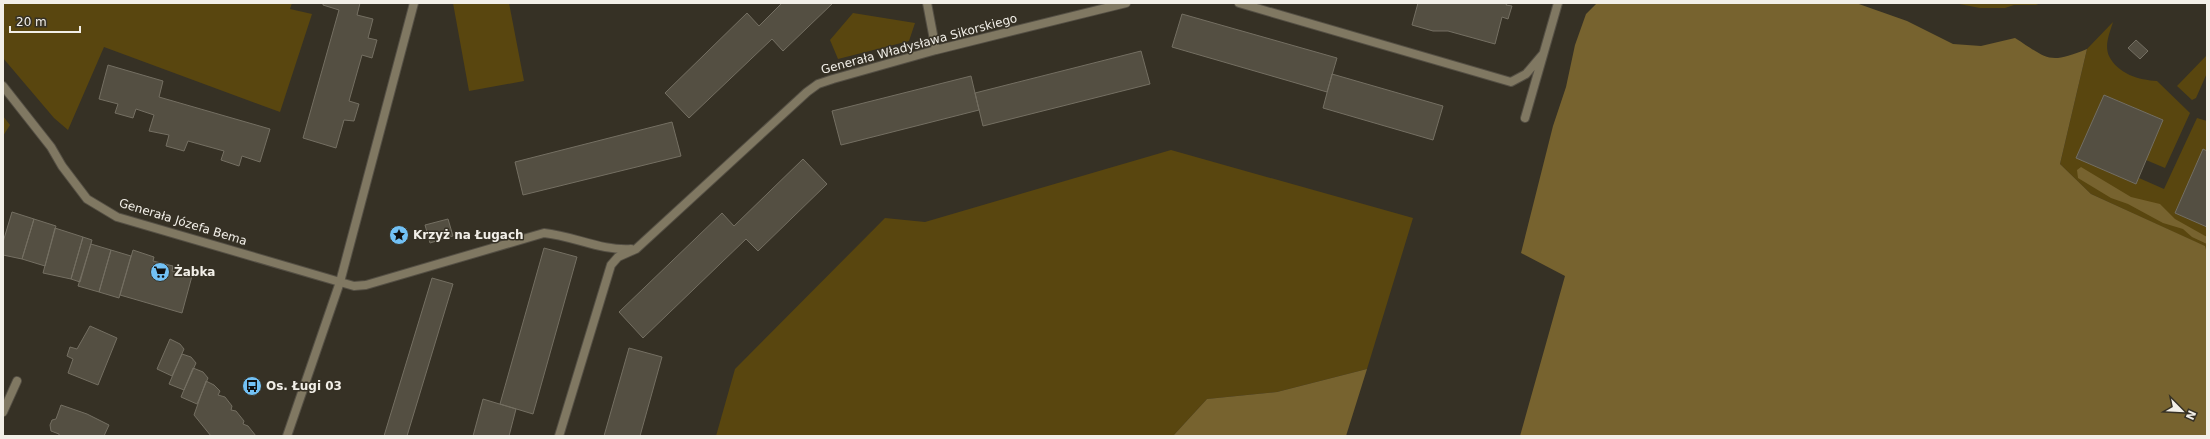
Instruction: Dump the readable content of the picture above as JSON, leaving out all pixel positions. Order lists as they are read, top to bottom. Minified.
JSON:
{"streets":{"street":["Generała Władysława Sikorskiego","Generała Józefa Bema"]},"places":{"place":["Krzyż na Ługach"],"supermarket":["Żabka"],"bus stop":["Os. Ługi 03"]},"scale_bar":"20 m","north":"bottom right"}
